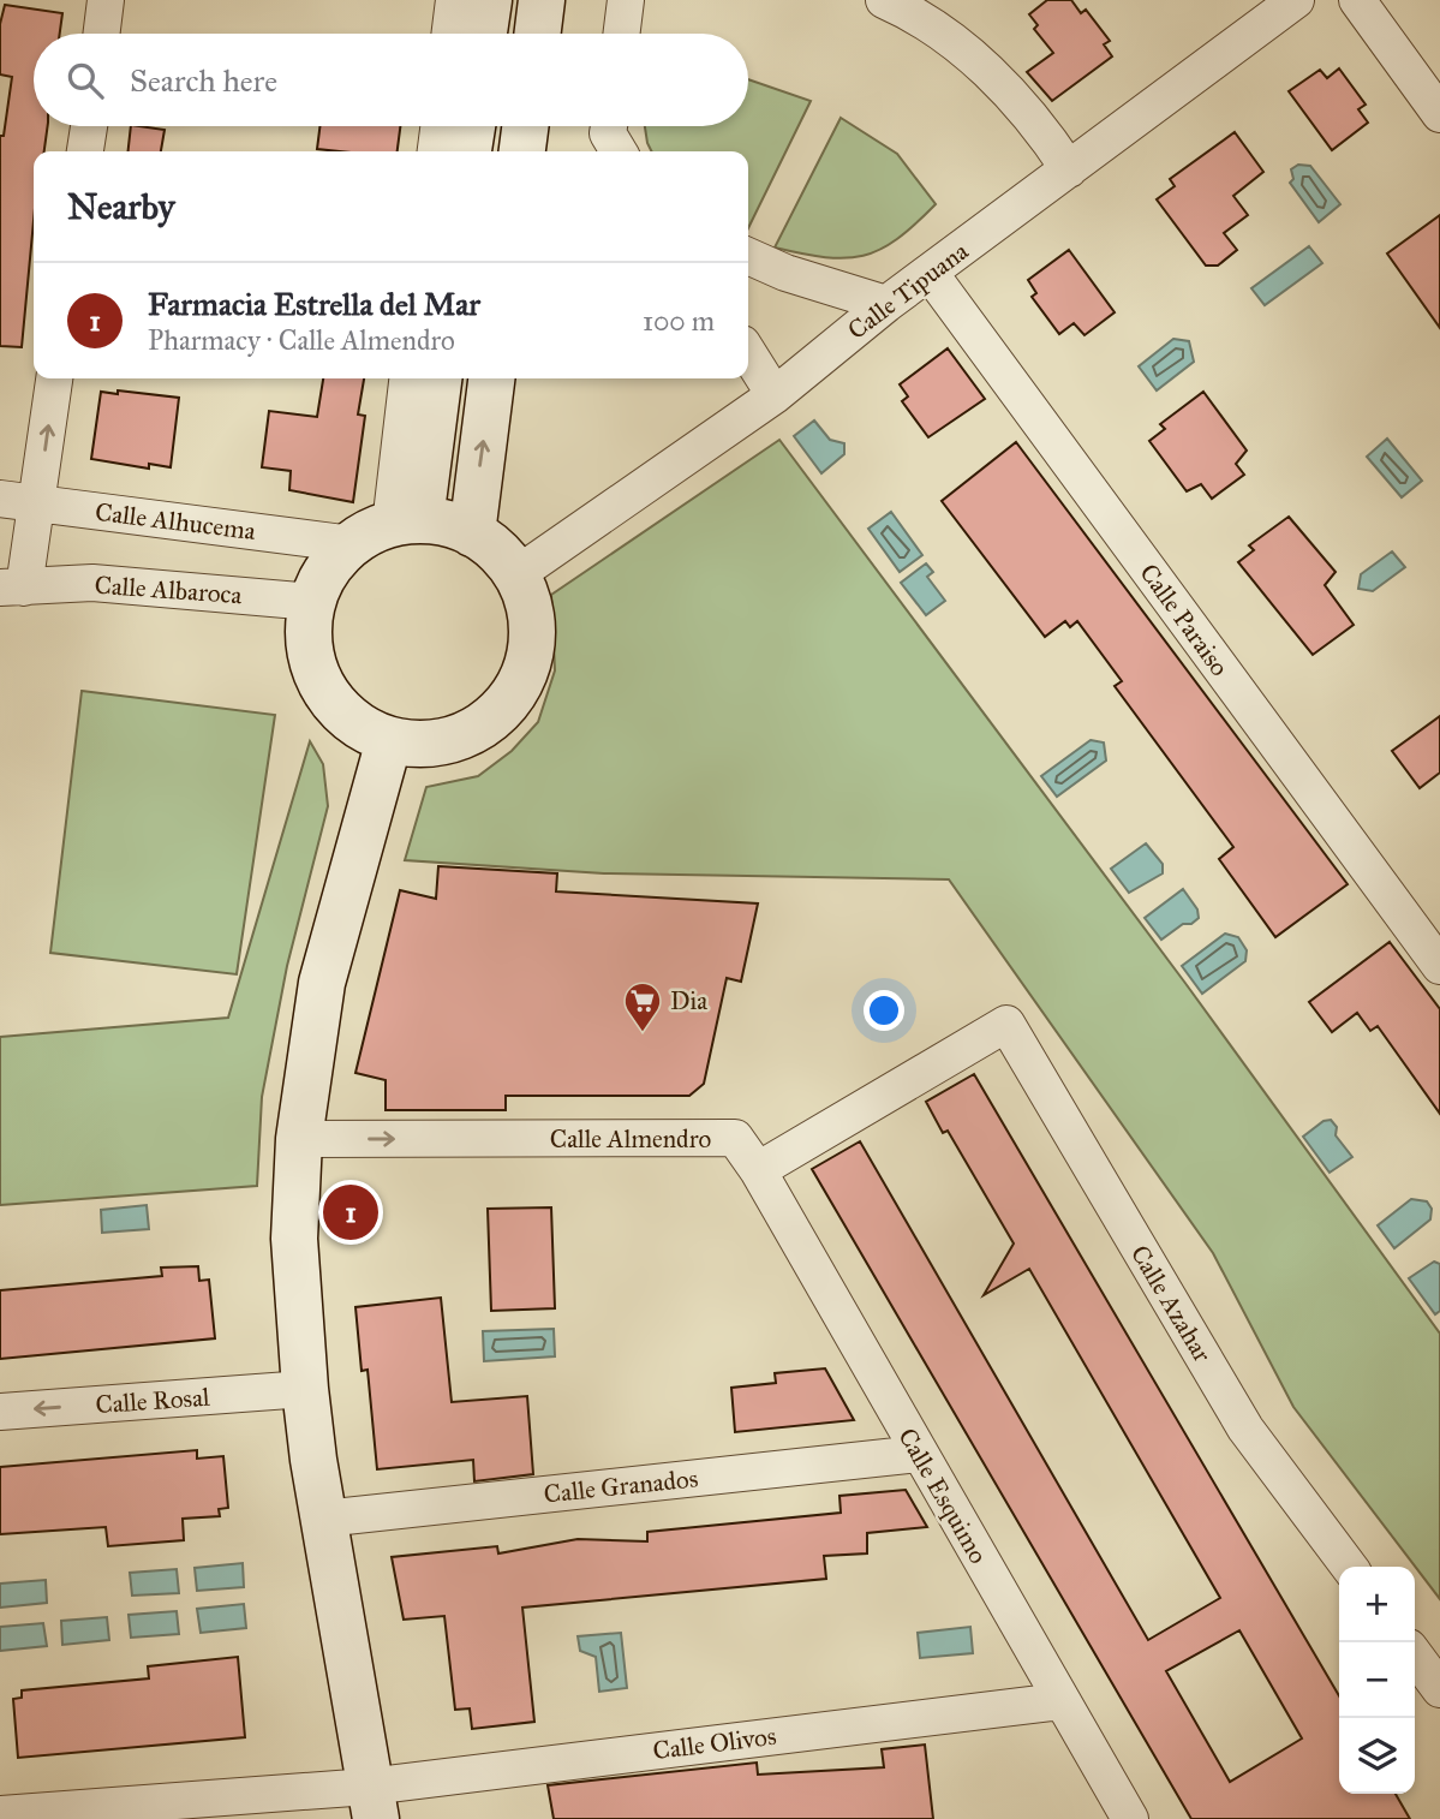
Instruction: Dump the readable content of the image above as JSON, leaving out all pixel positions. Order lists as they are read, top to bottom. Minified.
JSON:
{"streets":{"street":["Calle Tipuana","Calle Alhucema","Calle Albaroca","Calle Paraiso","Calle Almendro","Calle Azahar","Calle Rosal","Calle Granados","Calle Esquimo","Calle Olivos"]},"crossings":[["Calle Tipuana","Calle Alhucema"],["Calle Tipuana","Calle Albaroca"],["Calle Tipuana","Calle Paraiso"],["Calle Alhucema","Calle Albaroca"],["Calle Almendro","Calle Azahar"],["Calle Almendro","Calle Esquimo"],["Calle Azahar","Calle Esquimo"],["Calle Granados","Calle Esquimo"],["Calle Esquimo","Calle Olivos"]],"one_way":["Calle Almendro","Calle Rosal"],"places":{"supermarket":["Dia"]},"page":{"search":"Search here","heading":"Nearby","list":[{"mark":"1","name":"Farmacia Estrella del Mar","note":"Pharmacy · Calle Almendro","value":"100 m"}],"pins":"1","map_buttons":["+","−"]}}
